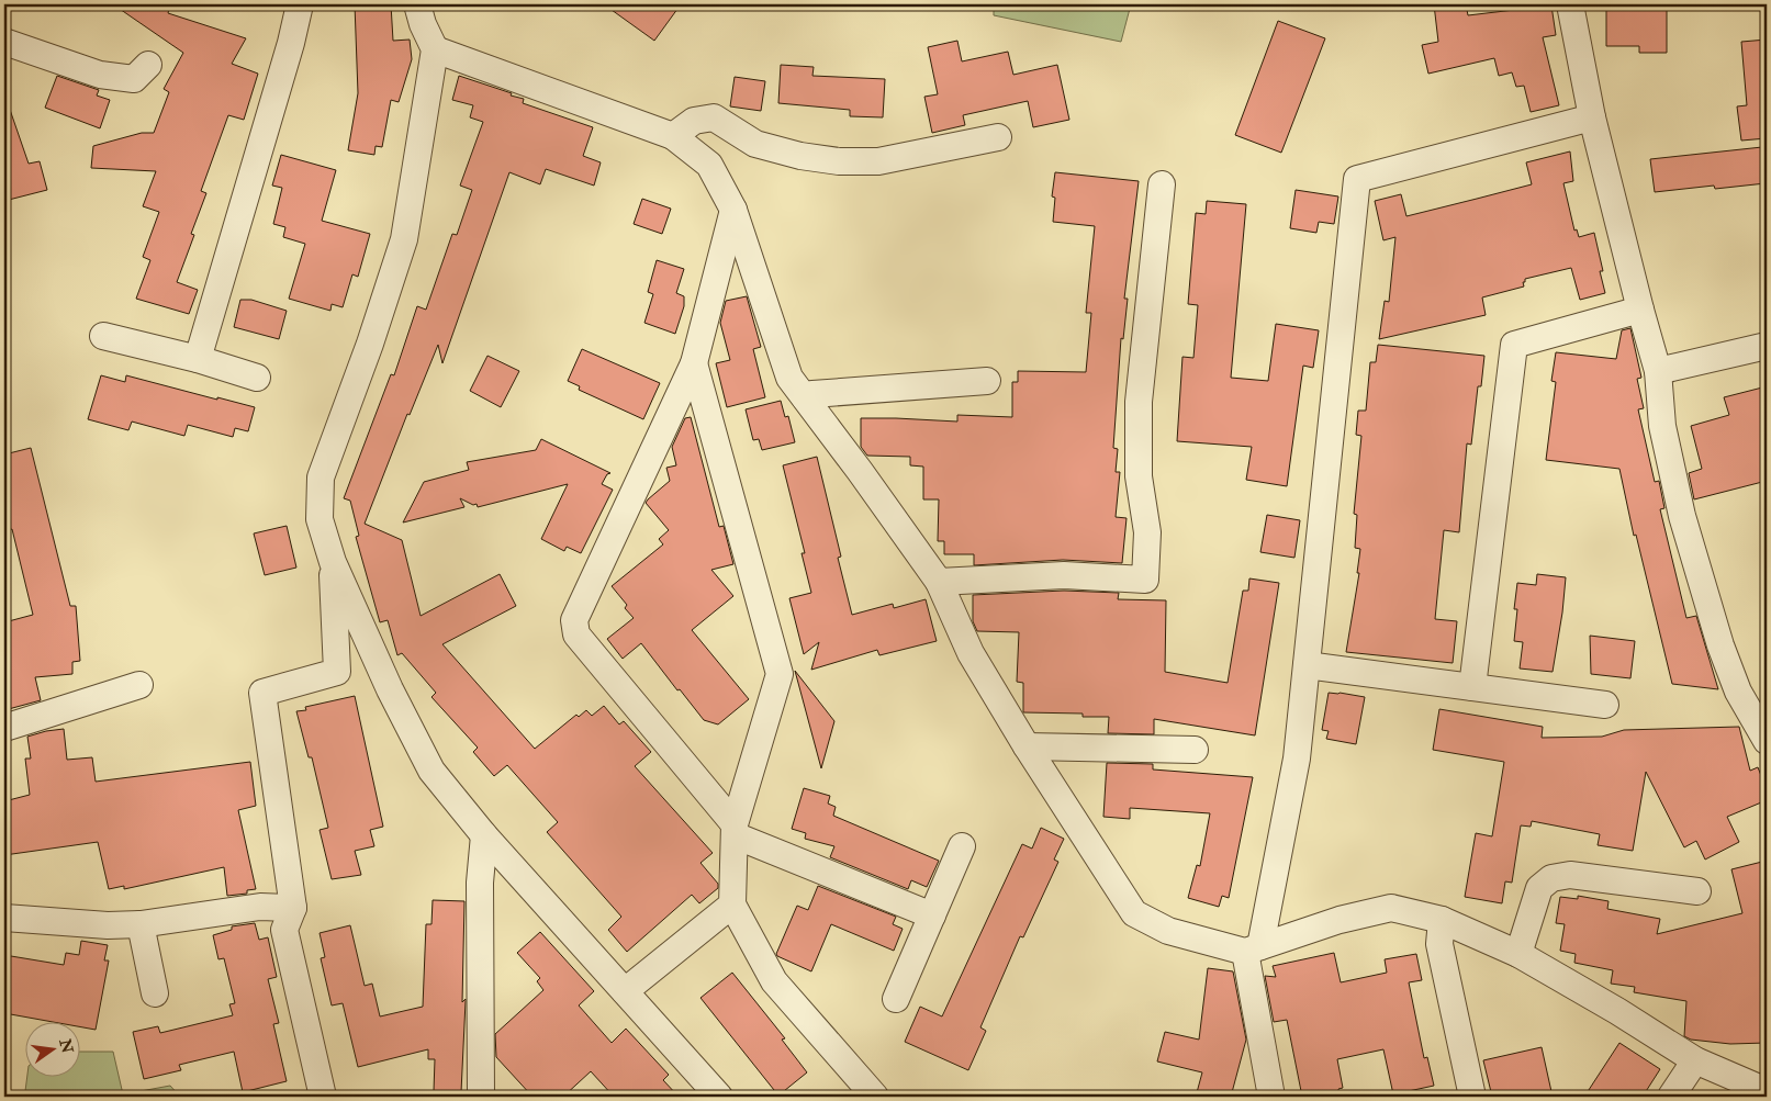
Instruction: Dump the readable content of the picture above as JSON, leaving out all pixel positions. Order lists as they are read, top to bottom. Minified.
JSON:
{"north":"right"}
